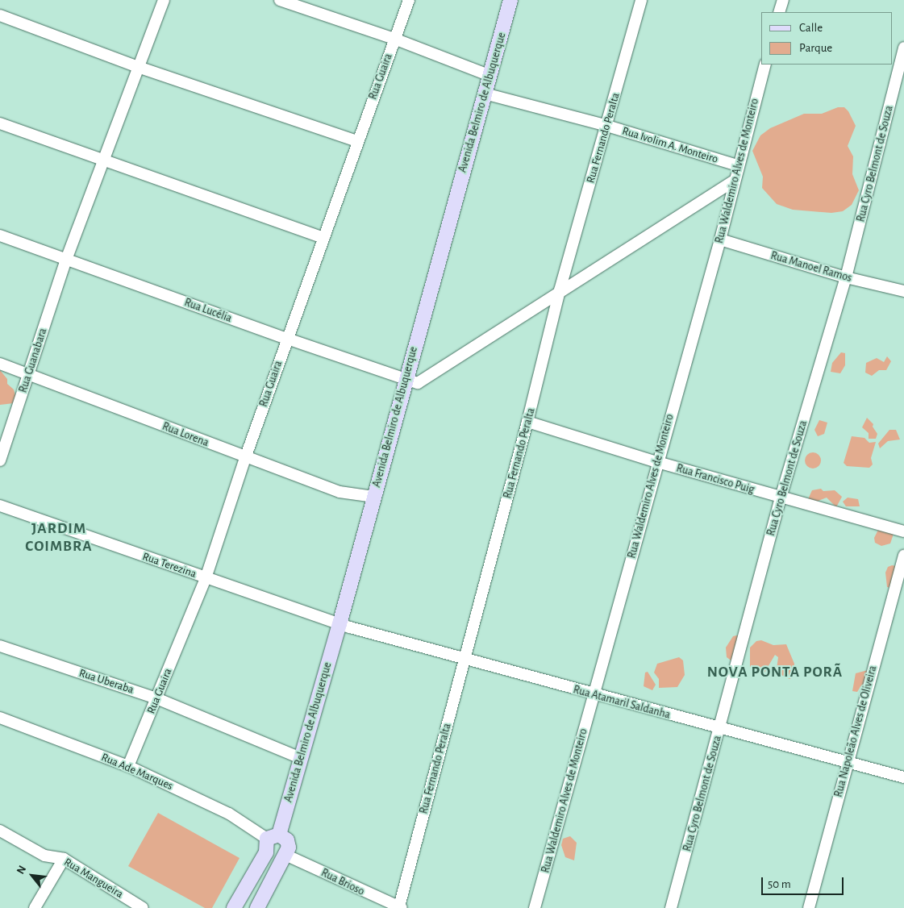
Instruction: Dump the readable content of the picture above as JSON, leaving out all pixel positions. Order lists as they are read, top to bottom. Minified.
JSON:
{"streets":{"main road":["Avenida Belmiro de Albuquerque"],"street":["Rua Guaira","Rua Fernando Peralta","Rua Ivolim A. Monteiro","Rua Cyro Belmont de Souza","Rua Waldemiro Alves de Monteiro","Rua Manoel Ramos","Rua Lucélia","Rua Guanabara","Rua Lorena","Rua Francisco Puig","Rua Terezina","Rua Uberaba","Rua Atamaril Saldanha","Rua Napoleão Alves de Oliveira","Rua Ade Marques","Rua Mangueira","Rua Brioso"]},"crossings":[["Rua Guaira","Rua Lucélia"],["Rua Guaira","Rua Lorena"],["Rua Guaira","Rua Terezina"],["Rua Guaira","Rua Uberaba"],["Rua Guaira","Rua Ade Marques"],["Avenida Belmiro de Albuquerque","Rua Ivolim A. Monteiro"],["Avenida Belmiro de Albuquerque","Rua Lucélia"],["Avenida Belmiro de Albuquerque","Rua Lorena"],["Avenida Belmiro de Albuquerque","Rua Terezina"],["Avenida Belmiro de Albuquerque","Rua Uberaba"],["Avenida Belmiro de Albuquerque","Rua Atamaril Saldanha"],["Avenida Belmiro de Albuquerque","Rua Ade Marques"],["Rua Fernando Peralta","Rua Ivolim A. Monteiro"],["Rua Fernando Peralta","Rua Francisco Puig"],["Rua Fernando Peralta","Rua Atamaril Saldanha"],["Rua Fernando Peralta","Rua Brioso"],["Rua Ivolim A. Monteiro","Rua Waldemiro Alves de Monteiro"],["Rua Cyro Belmont de Souza","Rua Manoel Ramos"],["Rua Cyro Belmont de Souza","Rua Francisco Puig"],["Rua Cyro Belmont de Souza","Rua Atamaril Saldanha"],["Rua Waldemiro Alves de Monteiro","Rua Manoel Ramos"],["Rua Waldemiro Alves de Monteiro","Rua Francisco Puig"],["Rua Waldemiro Alves de Monteiro","Rua Atamaril Saldanha"],["Rua Lucélia","Rua Guanabara"],["Rua Guanabara","Rua Lorena"],["Rua Terezina","Rua Atamaril Saldanha"],["Rua Atamaril Saldanha","Rua Napoleão Alves de Oliveira"]],"districts":["JARDIM COIMBRA","NOVA PONTA PORÃ"],"legend":["Calle","Parque"],"scale_bar":"50 m","north":"top left"}
